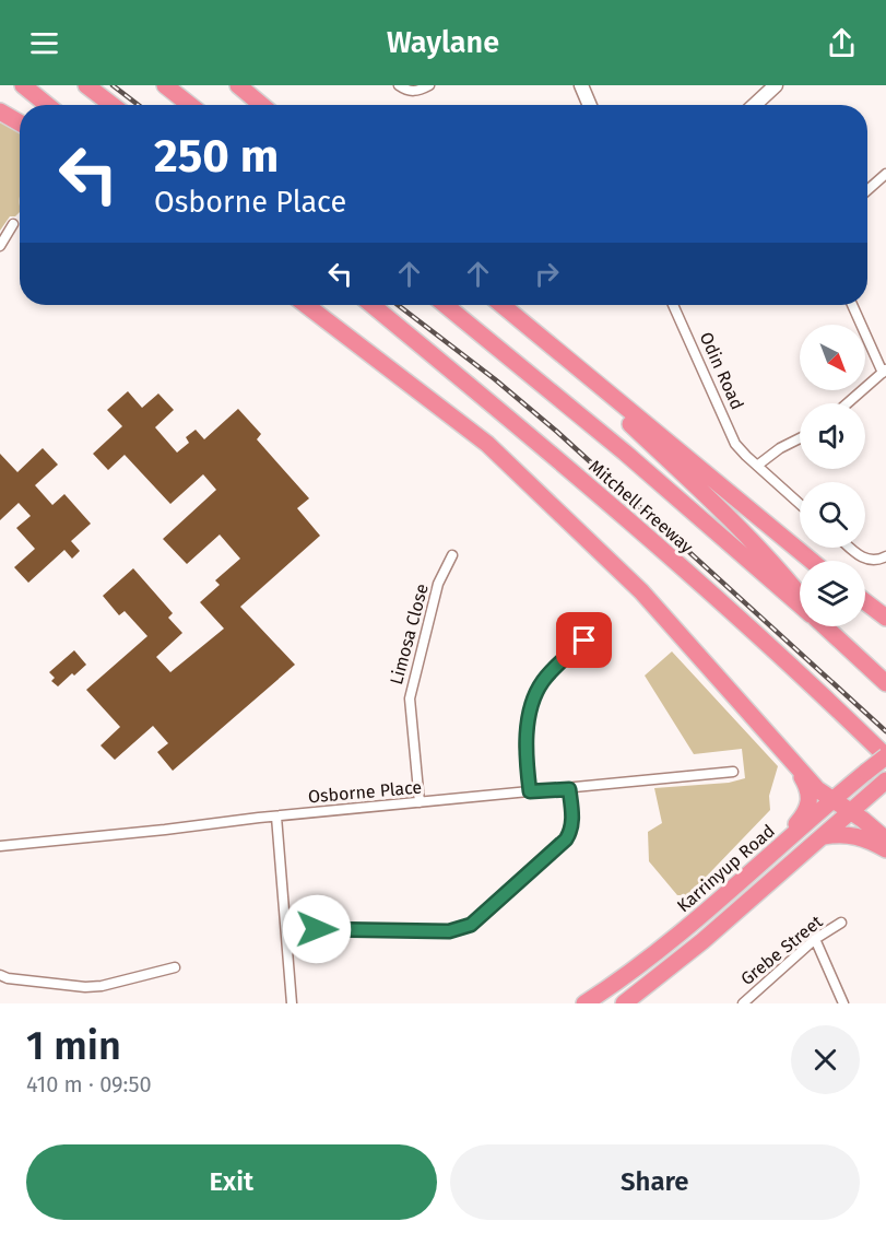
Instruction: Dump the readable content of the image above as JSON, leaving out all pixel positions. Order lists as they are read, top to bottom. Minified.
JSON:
{"streets":{"highway":["Mitchell Freeway","Karrinyup Road"],"street":["Odin Road","Limosa Close","Osborne Place","Grebe Street"]},"crossings":[["Mitchell Freeway","Karrinyup Road"],["Limosa Close","Osborne Place"]],"north":"bottom right","page":{"header":"Waylane","turn":["250 m","Osborne Place"],"heading":["1 min","410 m · 09:50"],"buttons":["Exit","Share"]}}
